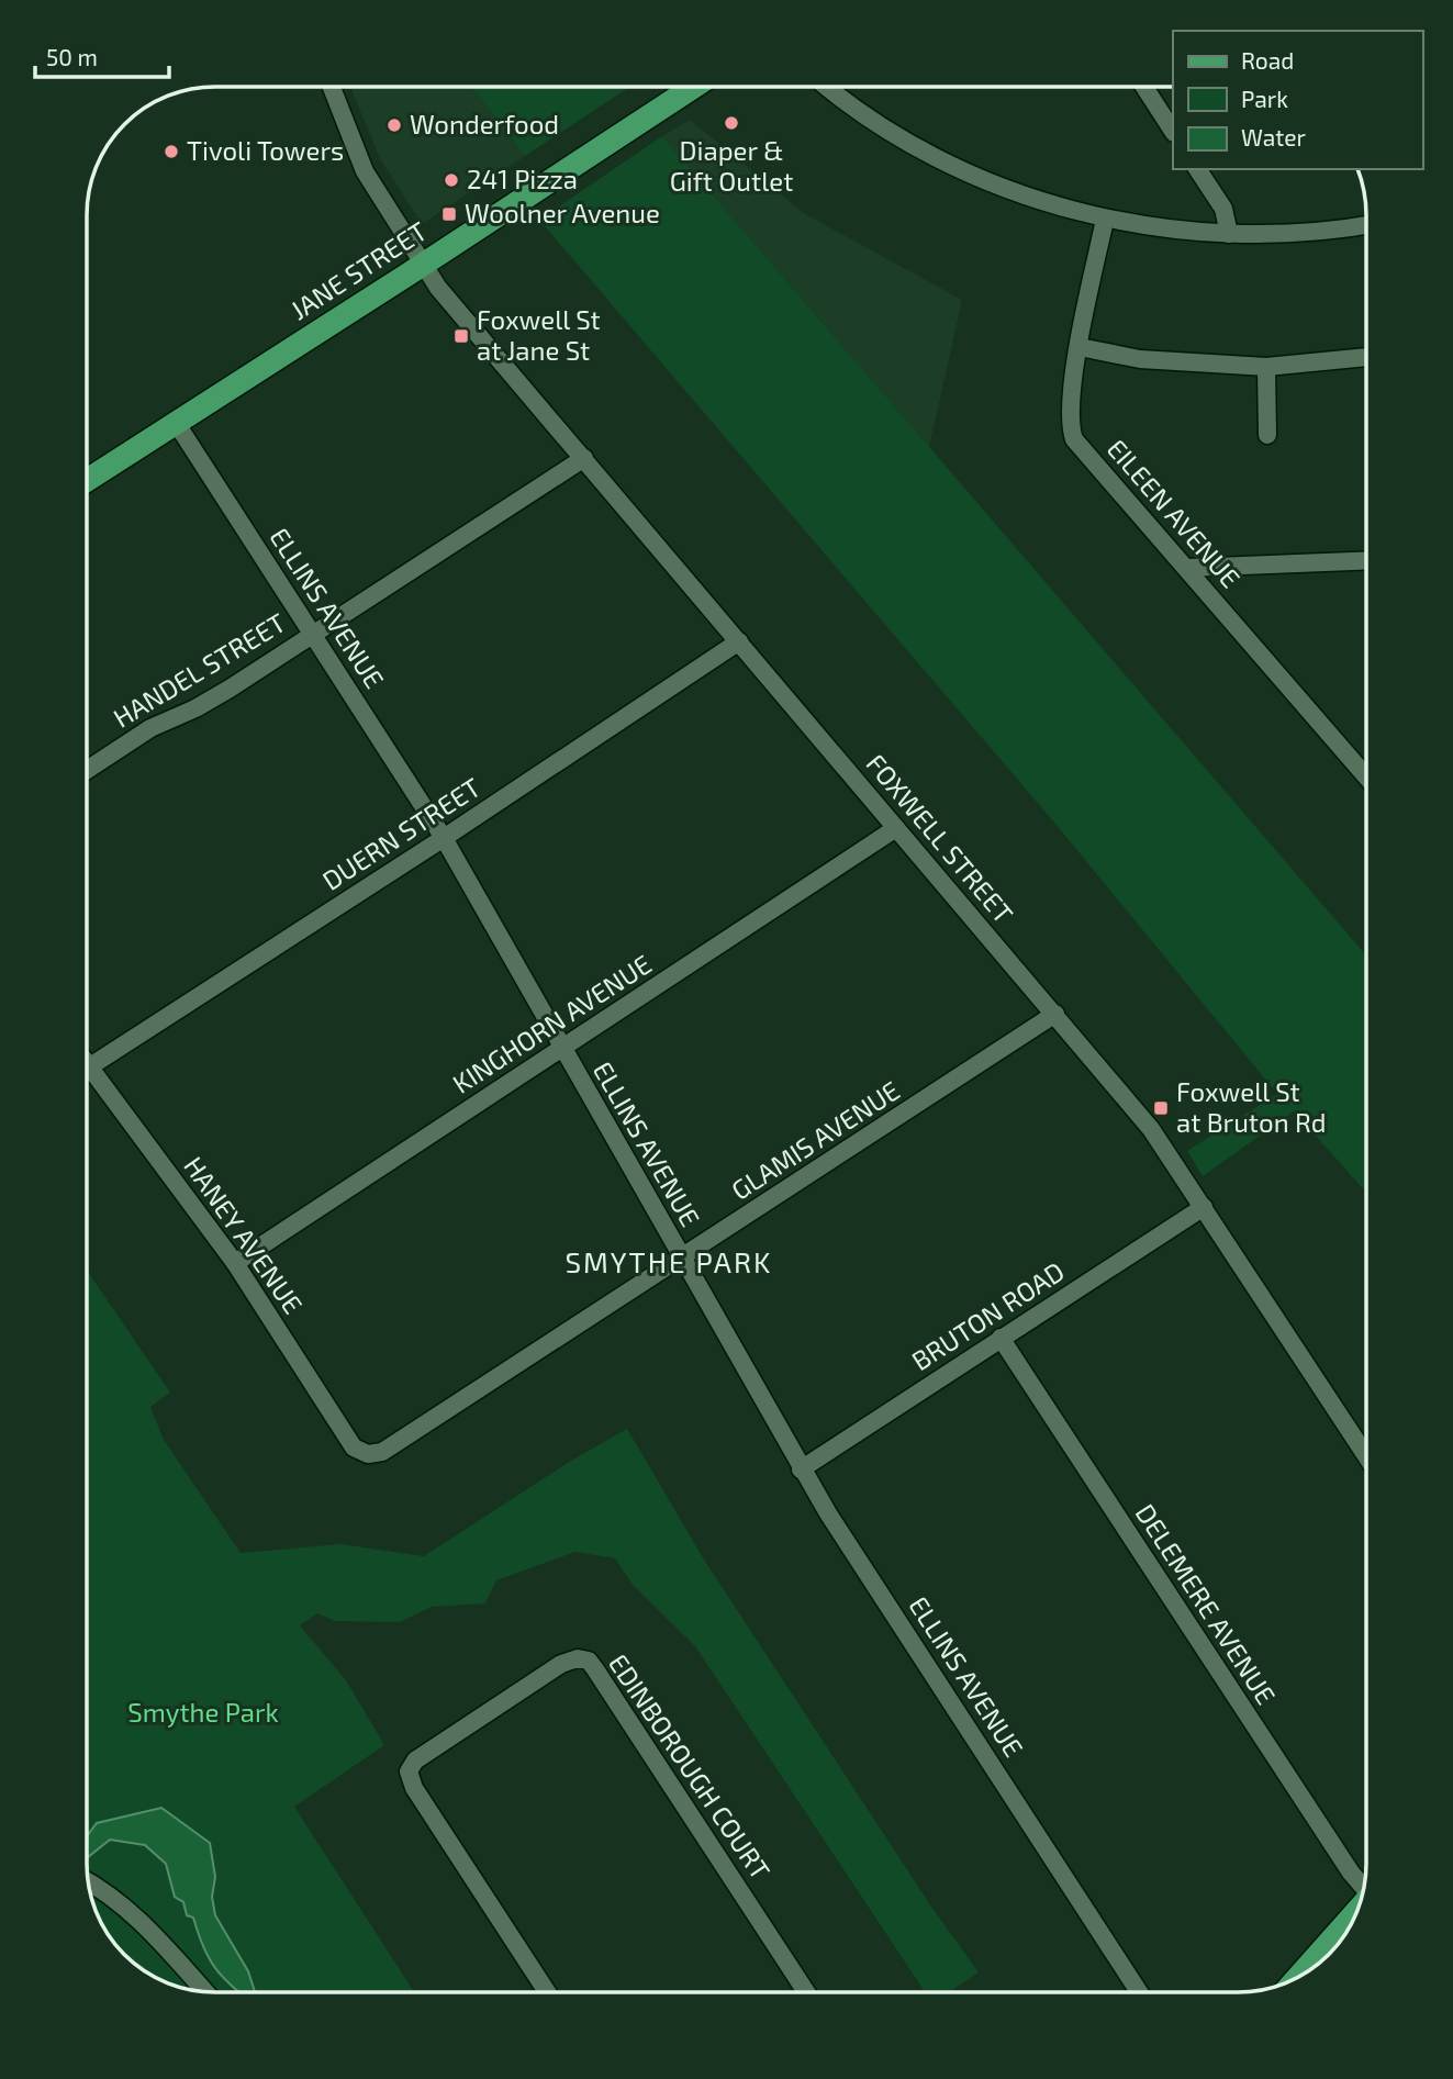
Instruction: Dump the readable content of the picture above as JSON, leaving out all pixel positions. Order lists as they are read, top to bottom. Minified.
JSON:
{"streets":{"main road":["JANE STREET"],"street":["EILEEN AVENUE","ELLINS AVENUE","HANDEL STREET","DUERN STREET","FOXWELL STREET","KINGHORN AVENUE","GLAMIS AVENUE","HANEY AVENUE","BRUTON ROAD","DELEMERE AVENUE","EDINBOROUGH COURT"]},"crossings":[["JANE STREET","ELLINS AVENUE"],["JANE STREET","FOXWELL STREET"],["ELLINS AVENUE","HANDEL STREET"],["ELLINS AVENUE","DUERN STREET"],["ELLINS AVENUE","KINGHORN AVENUE"],["ELLINS AVENUE","GLAMIS AVENUE"],["ELLINS AVENUE","BRUTON ROAD"],["HANDEL STREET","FOXWELL STREET"],["DUERN STREET","FOXWELL STREET"],["DUERN STREET","HANEY AVENUE"],["FOXWELL STREET","KINGHORN AVENUE"],["FOXWELL STREET","GLAMIS AVENUE"],["FOXWELL STREET","BRUTON ROAD"],["KINGHORN AVENUE","HANEY AVENUE"],["GLAMIS AVENUE","HANEY AVENUE"],["BRUTON ROAD","DELEMERE AVENUE"]],"districts":["SMYTHE PARK"],"parks":["Smythe Park"],"places":{"other":["Diaper & Gift Outlet","Wonderfood","Tivoli Towers","241 Pizza"],"transit":["Woolner Avenue","Foxwell St at Jane St","Foxwell St at Bruton Rd"]},"legend":["Road","Park","Water"],"scale_bar":"50 m"}
